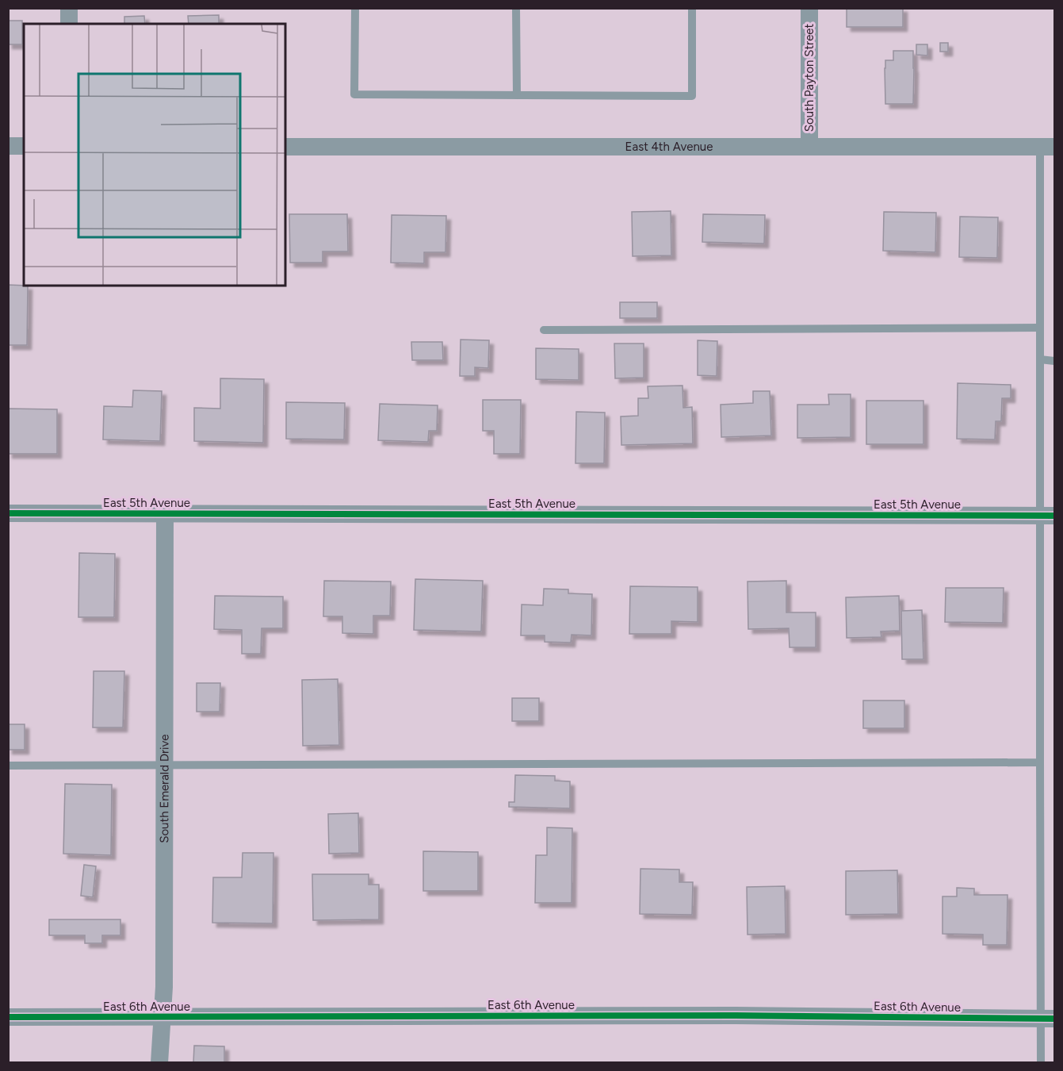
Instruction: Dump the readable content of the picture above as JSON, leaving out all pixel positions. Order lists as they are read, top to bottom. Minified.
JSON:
{"streets":{"street":["South Payton Street","East 4th Avenue","East 5th Avenue","South Emerald Drive","East 6th Avenue"]},"crossings":[["South Payton Street","East 4th Avenue"],["East 5th Avenue","South Emerald Drive"],["South Emerald Drive","East 6th Avenue"]]}
